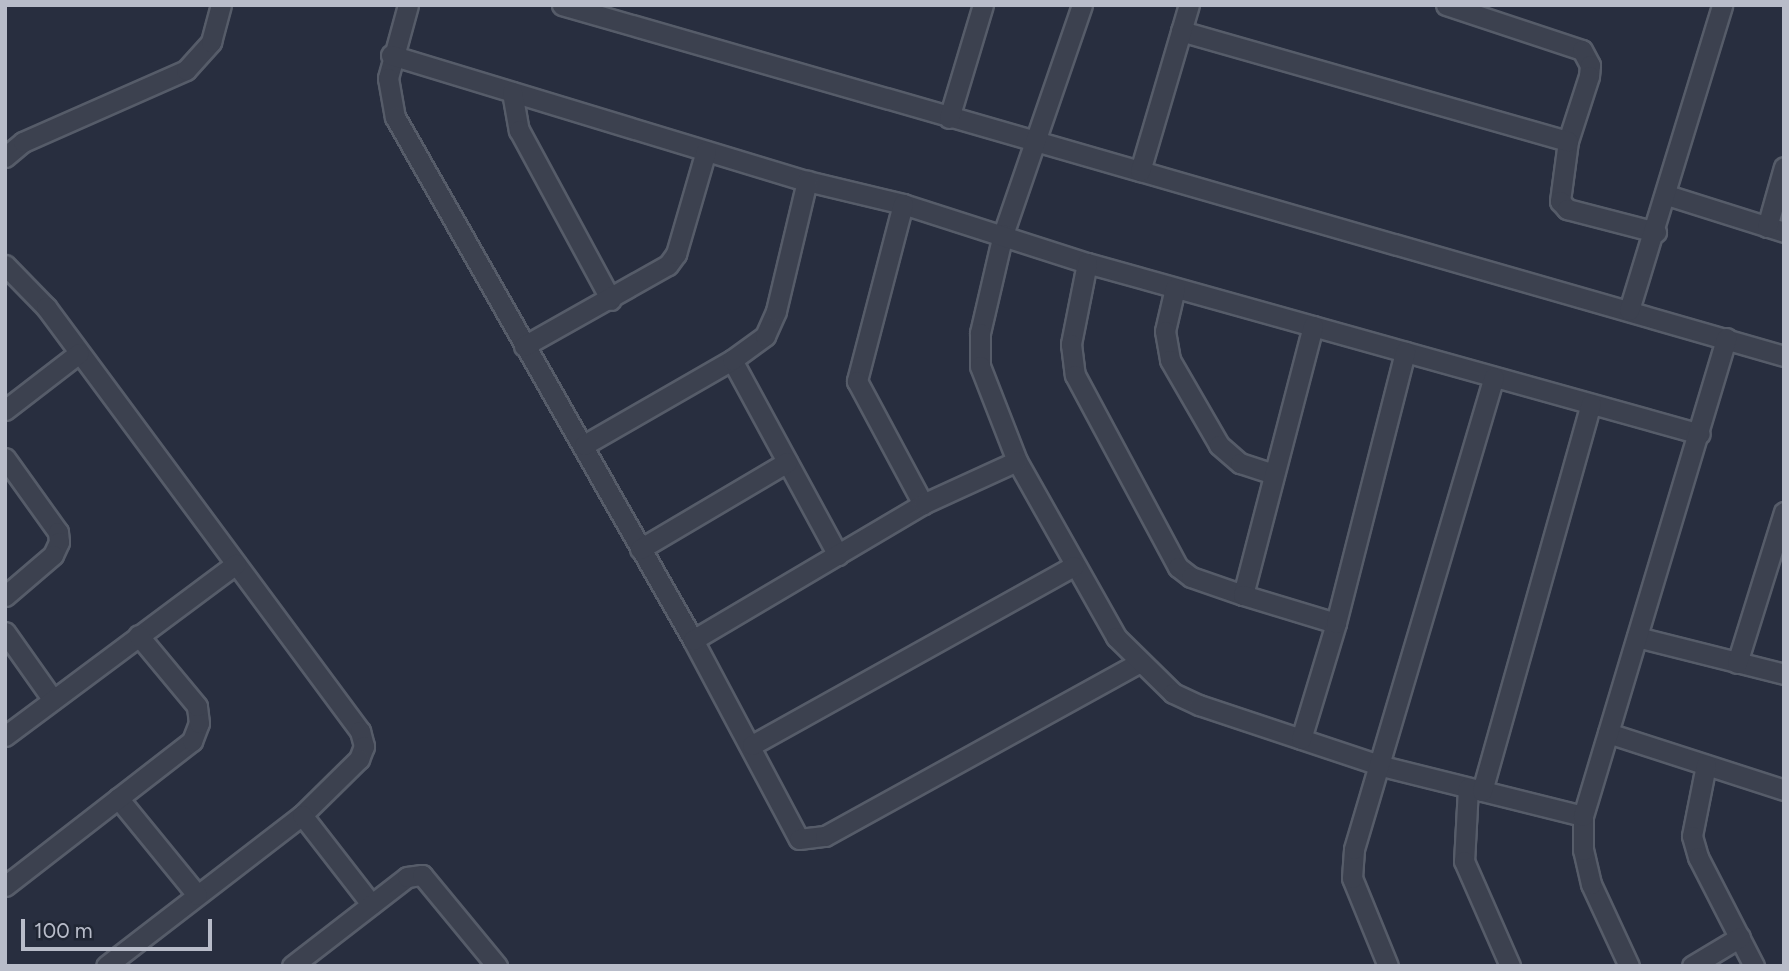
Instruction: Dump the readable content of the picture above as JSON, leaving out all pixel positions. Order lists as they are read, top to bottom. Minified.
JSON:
{"scale_bar":"100 m"}
